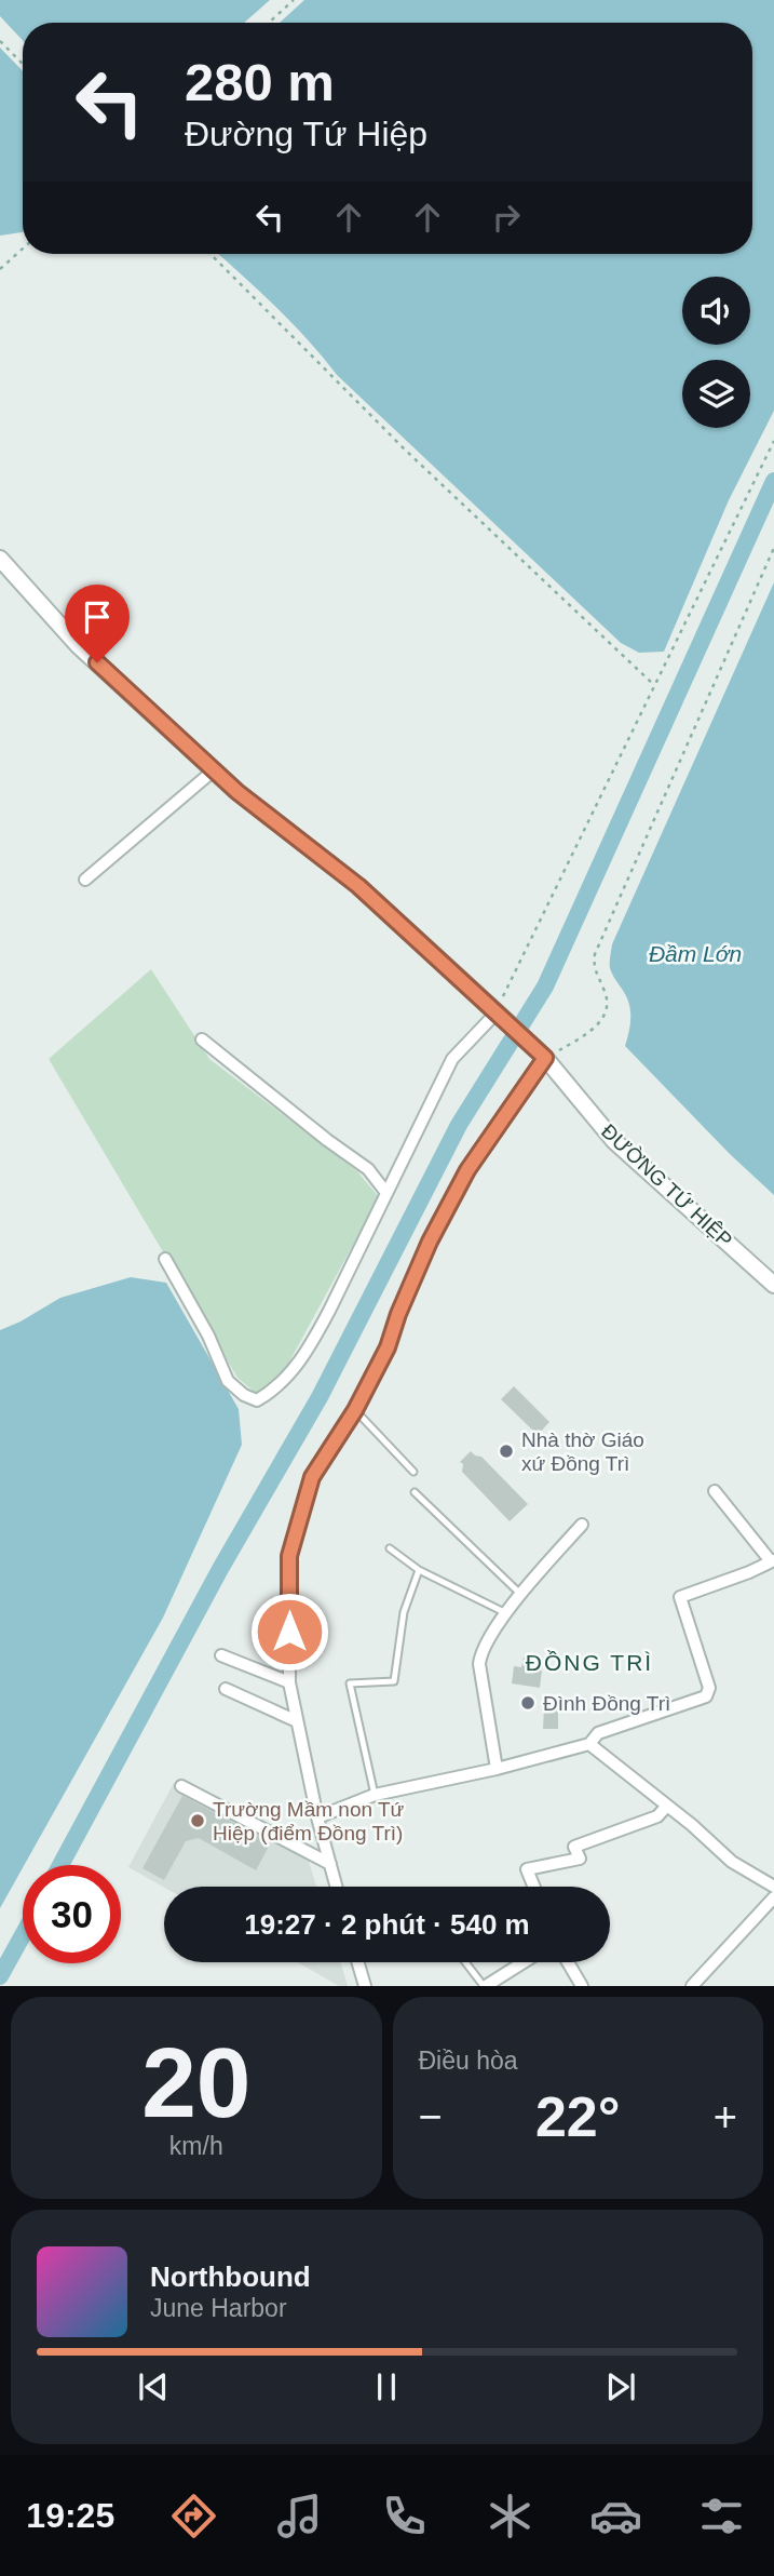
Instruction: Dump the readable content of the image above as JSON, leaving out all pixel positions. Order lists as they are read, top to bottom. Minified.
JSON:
{"streets":{"street":["ĐƯỜNG TỨ HIỆP"]},"districts":["ĐỒNG TRÌ"],"water":["Đầm Lớn"],"places":["Nhà thờ Giáo xứ Đồng Trì","Đình Đồng Trì","Trường Mầm non Tứ Hiệp (điểm Đồng Trì)"],"page":{"turn":["280 m","Đường Tứ Hiệp"],"limit":"30","trip":"19:27 · 2 phút · 540 m","tile":[["20","km/h"],"Điều hòa"],"heat":["−","22°","+"],"song":["Northbound","June Harbor"],"tabs":"19:25"}}
